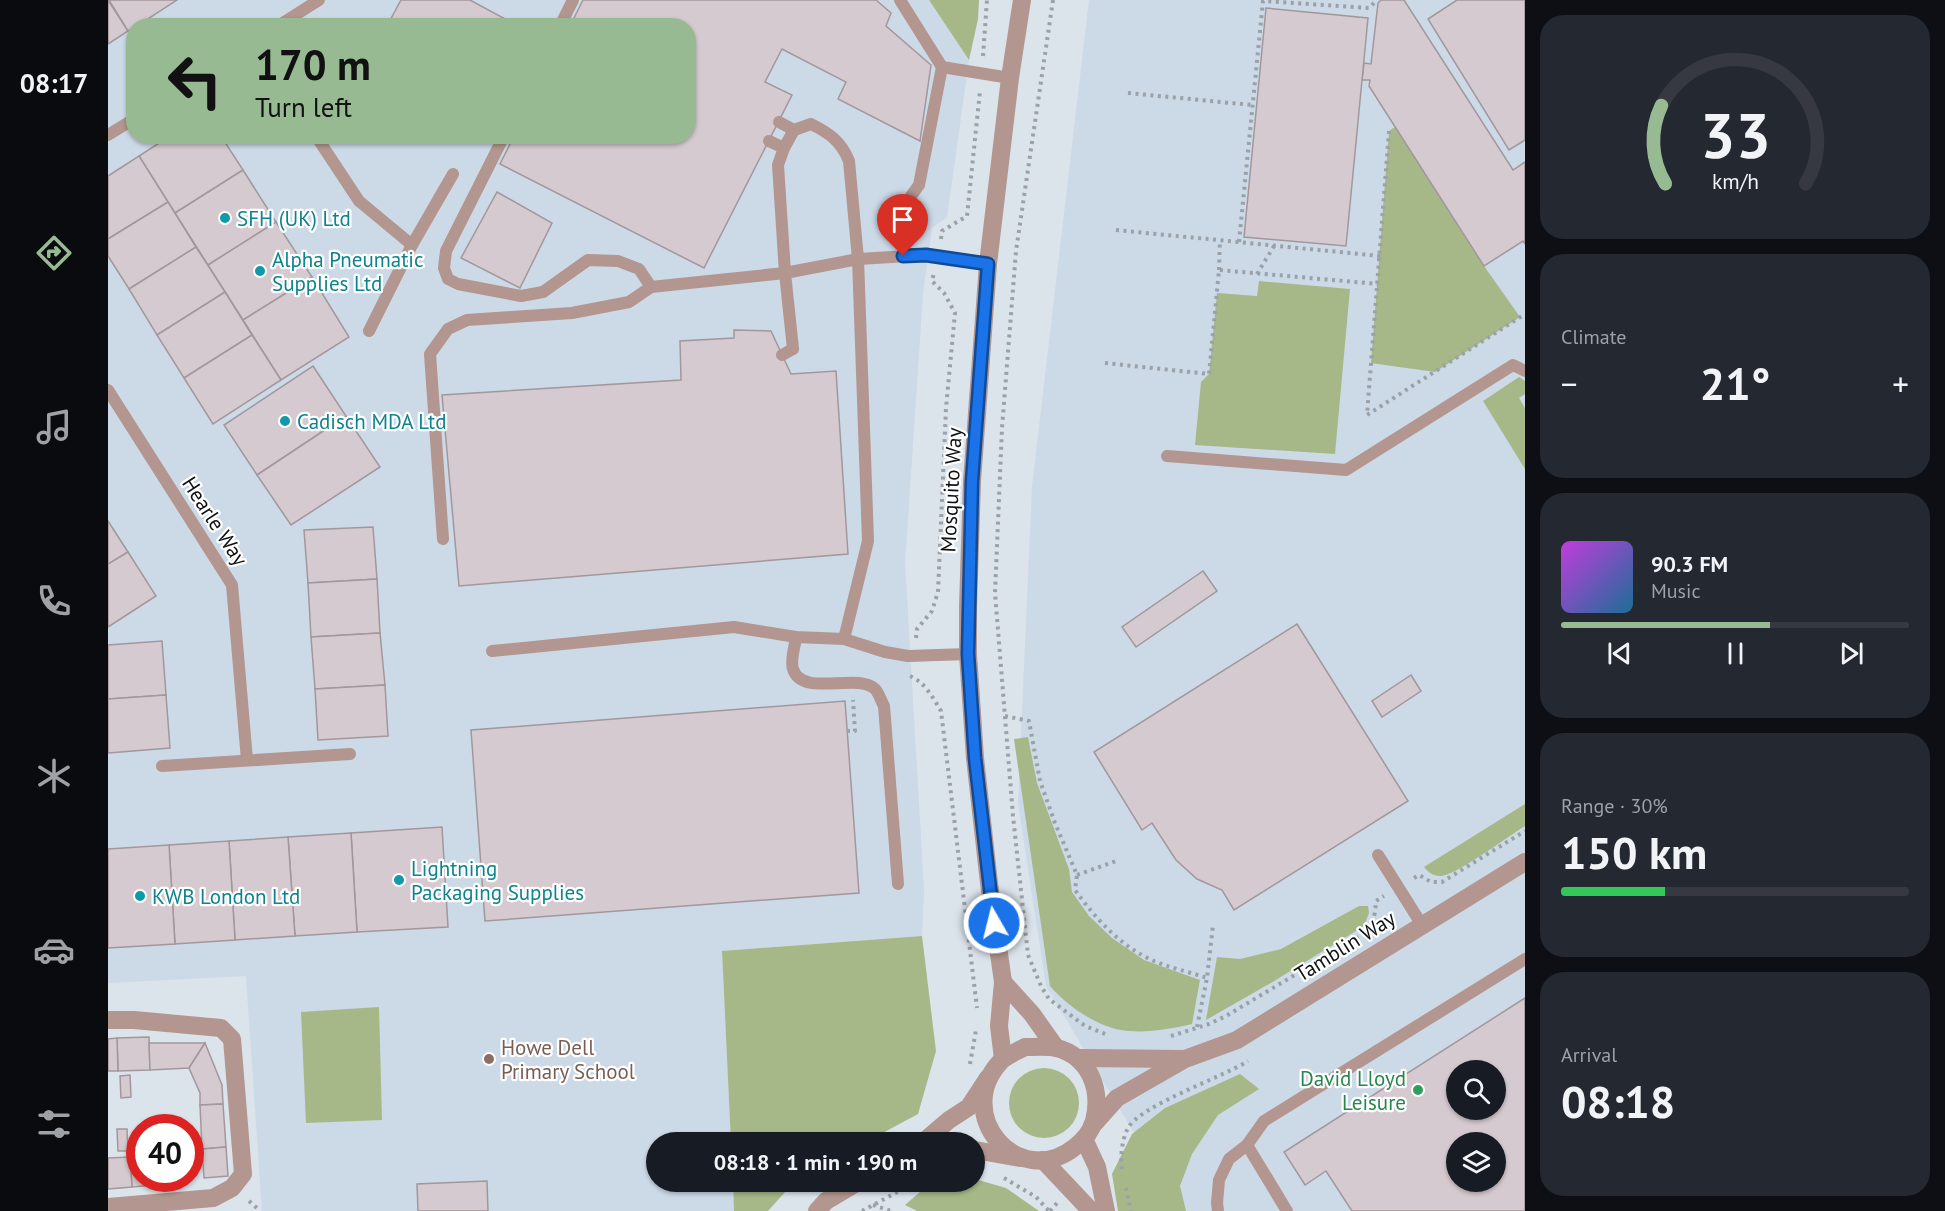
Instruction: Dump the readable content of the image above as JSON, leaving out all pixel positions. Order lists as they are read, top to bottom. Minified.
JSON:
{"streets":{"street":["Mosquito Way","Tamblin Way"],"lane":["Hearle Way"]},"crossings":[["Mosquito Way","Tamblin Way"]],"places":["SFH (UK) Ltd","Alpha Pneumatic Supplies Ltd","Cadisch MDA Ltd","Lightning Packaging Supplies","KWB London Ltd","Howe Dell Primary School","David Lloyd Leisure"],"page":{"tabs":"08:17","turn":["170 m","Turn left"],"tile":["Climate",["Range · 30%","150 km"],["Arrival","08:18"]],"heat":["−","21°","+"],"song":["90.3 FM","Music"],"limit":"40","trip":"08:18 · 1 min · 190 m","gauge":["33","km/h"]}}
